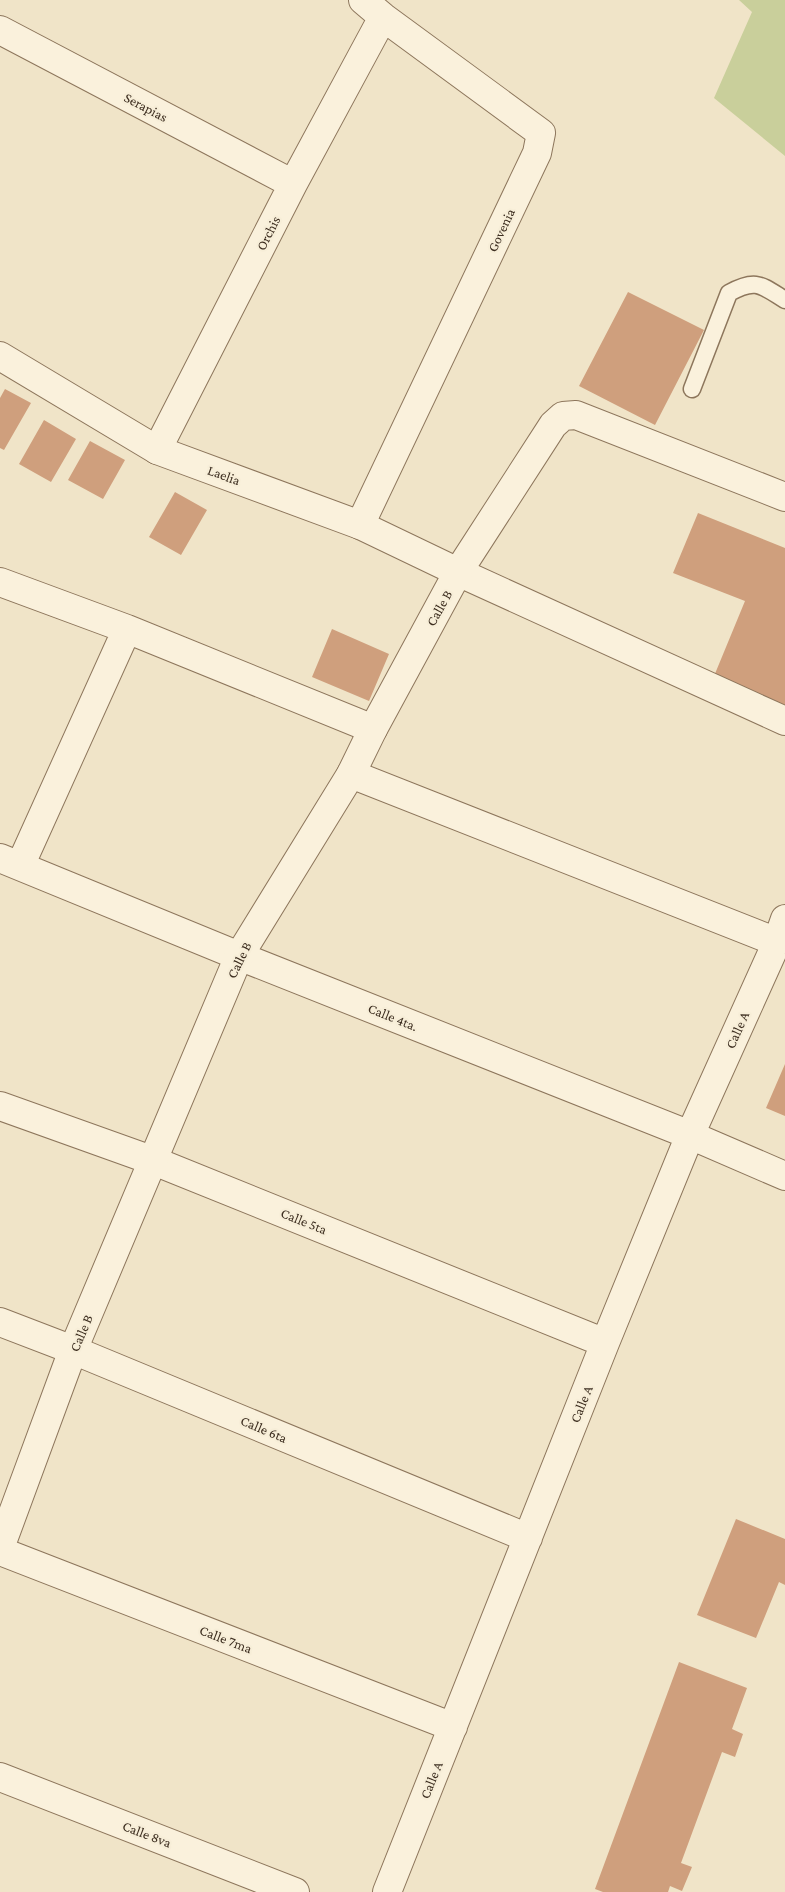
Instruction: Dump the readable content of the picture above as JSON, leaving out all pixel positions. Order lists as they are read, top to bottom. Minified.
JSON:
{"streets":{"street":["Serapias","Govenia","Orchis","Laelia","Calle B","Calle 4ta.","Calle A","Calle 5ta","Calle 6ta","Calle 7ma","Calle 8va"]},"crossings":[["Serapias","Orchis"],["Govenia","Orchis"],["Govenia","Laelia"],["Orchis","Laelia"],["Laelia","Calle B"],["Calle B","Calle 4ta."],["Calle B","Calle 5ta"],["Calle B","Calle 6ta"],["Calle B","Calle 7ma"],["Calle 4ta.","Calle A"],["Calle A","Calle 5ta"],["Calle A","Calle 6ta"],["Calle A","Calle 7ma"]]}
